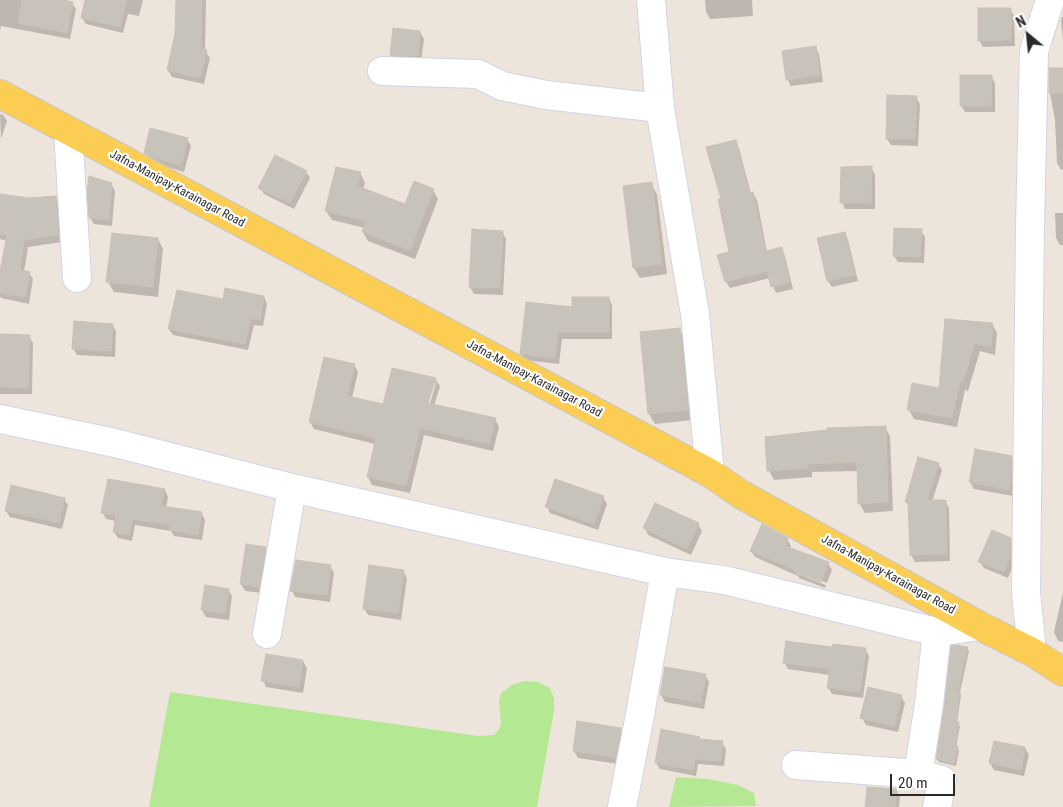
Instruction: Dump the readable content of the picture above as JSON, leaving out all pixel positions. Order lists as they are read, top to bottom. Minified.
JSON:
{"streets":{"main road":["Jafna-Manipay-Karainagar Road"]},"scale_bar":"20 m","north":"top left"}
